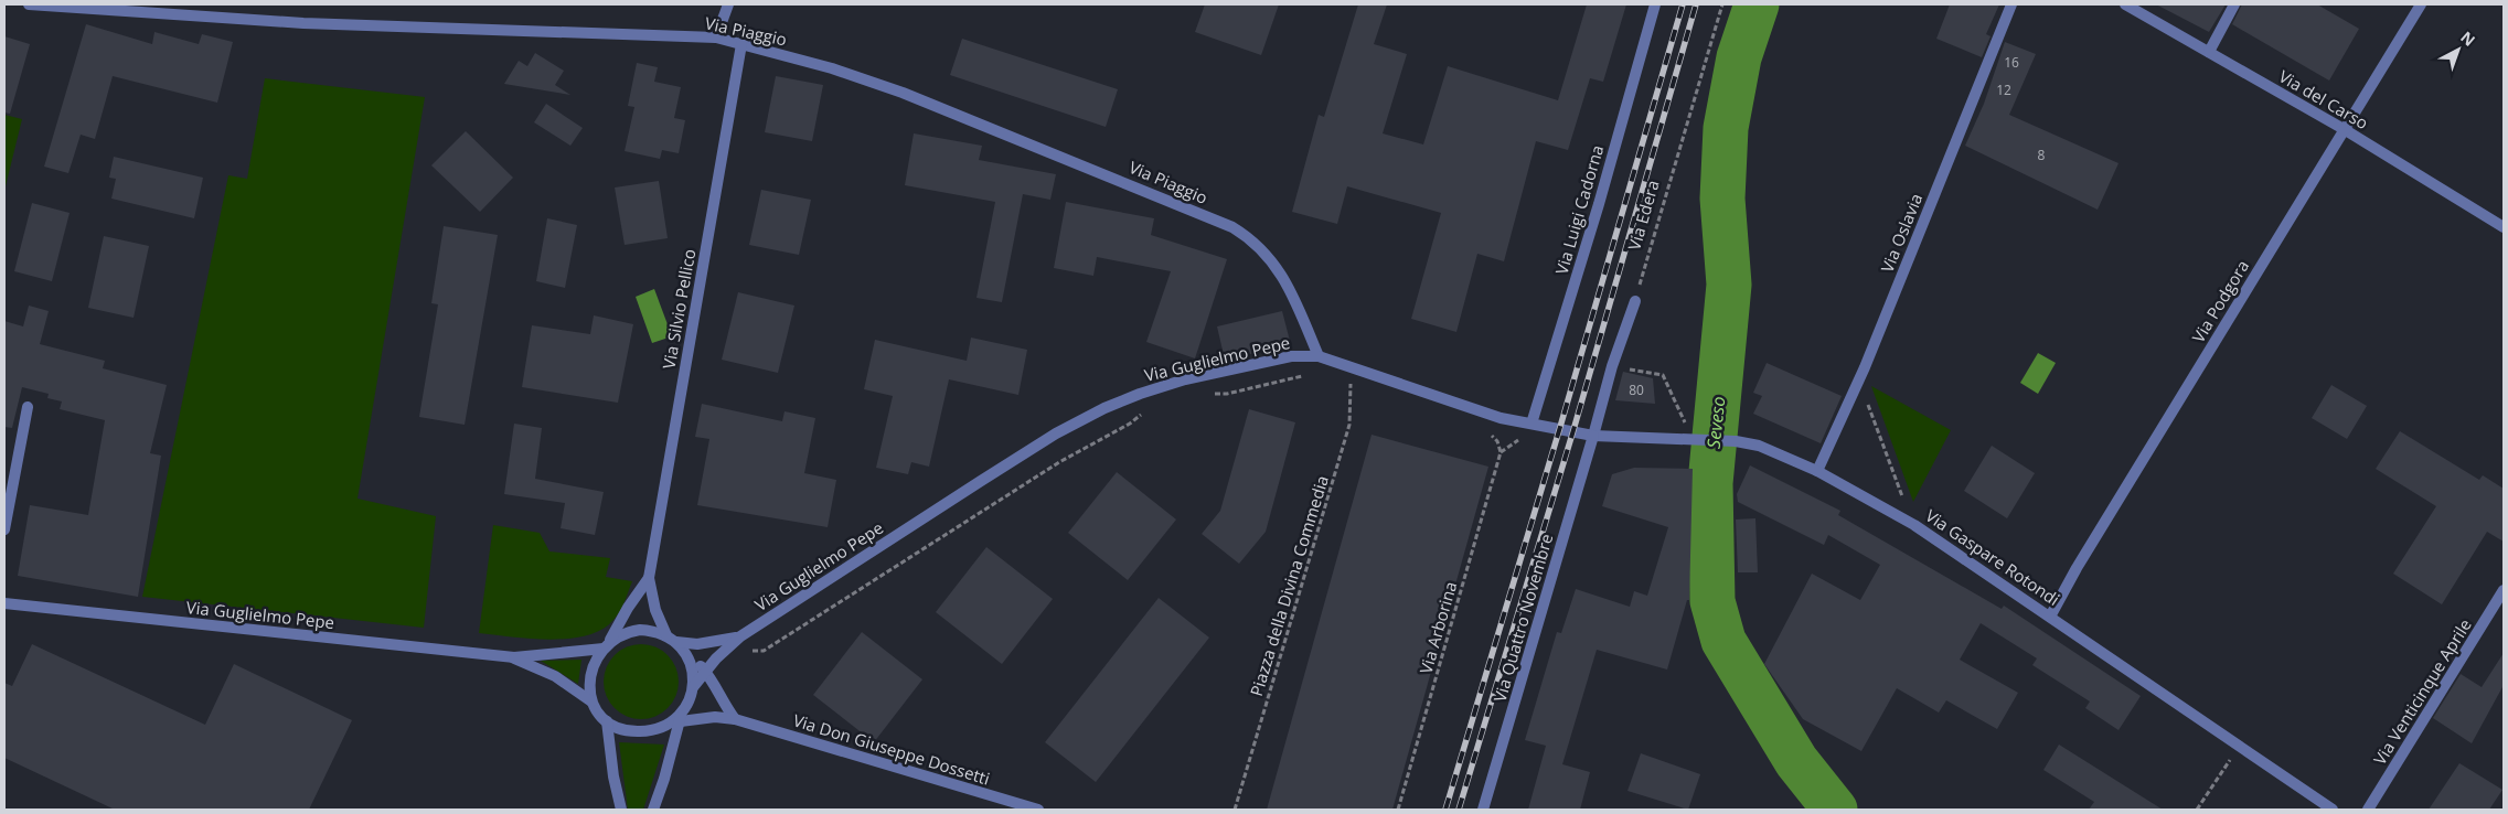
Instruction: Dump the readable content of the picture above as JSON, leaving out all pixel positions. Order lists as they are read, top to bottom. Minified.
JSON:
{"streets":{"street":["Via Piaggio","Via del Carso","Via Luigi Cadorna","Via Oslavia","Via Podgora","Via Silvio Pellico","Via Guglielmo Pepe","Via Gaspare Rotondi","Via Quattro Novembre","Via Venticinque Aprile","Via Don Giuseppe Dossetti"],"path":["Via Edera","Piazza della Divina Commedia","Via Arborina"]},"crossings":[["Via Piaggio","Via Silvio Pellico"],["Via Piaggio","Via Guglielmo Pepe"],["Via del Carso","Via Podgora"],["Via Luigi Cadorna","Via Guglielmo Pepe"],["Via Oslavia","Via Gaspare Rotondi"],["Via Podgora","Via Gaspare Rotondi"],["Via Silvio Pellico","Via Guglielmo Pepe"],["Via Silvio Pellico","Via Don Giuseppe Dossetti"],["Via Guglielmo Pepe","Via Gaspare Rotondi"],["Via Guglielmo Pepe","Piazza della Divina Commedia"],["Via Guglielmo Pepe","Via Quattro Novembre"],["Via Guglielmo Pepe","Via Don Giuseppe Dossetti"],["Via Gaspare Rotondi","Via Quattro Novembre"]],"water":["Seveso"],"house_numbers":["16","12","8","80"],"north":"top right"}
